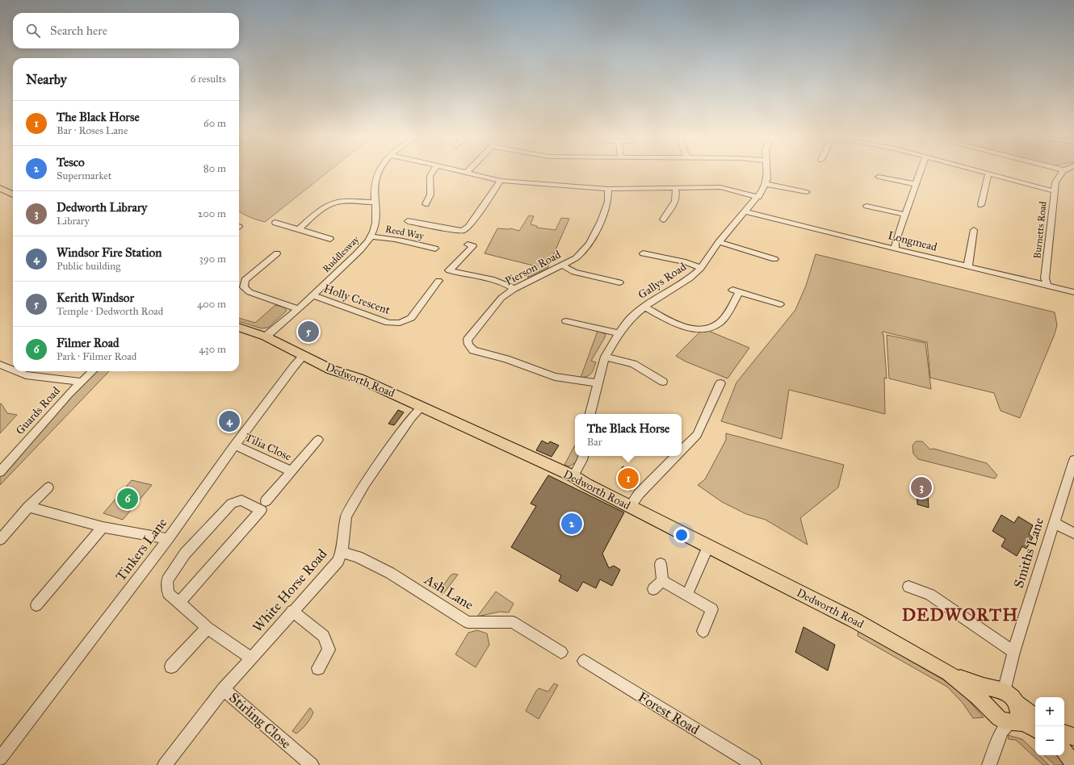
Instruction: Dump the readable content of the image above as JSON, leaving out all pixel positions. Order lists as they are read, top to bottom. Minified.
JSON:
{"streets":{"main road":["Dedworth Road"],"street":["Burnetts Road","Reed Way","Longmead","Ruddlesway","Pierson Road","Gallys Road","Holly Crescent","Guards Road","Tilia Close","Tinkers Lane","Smiths Lane","White Horse Road","Ash Lane","Forest Road","Stirling Close"]},"crossings":[["Burnetts Road","Longmead"],["Reed Way","Ruddlesway"],["Longmead","Gallys Road"],["Ruddlesway","Holly Crescent"],["Ruddlesway","Dedworth Road"],["Pierson Road","Gallys Road"],["Dedworth Road","Tinkers Lane"],["Dedworth Road","Smiths Lane"],["Dedworth Road","White Horse Road"],["Tilia Close","Tinkers Lane"],["White Horse Road","Ash Lane"],["White Horse Road","Stirling Close"]],"districts":["DEDWORTH"],"page":{"search":"Search here","heading":["Nearby","6 results"],"list":[{"mark":"1","name":"The Black Horse","note":"Bar · Roses Lane","value":"60 m"},{"mark":"2","name":"Tesco","note":"Supermarket","value":"80 m"},{"mark":"3","name":"Dedworth Library","note":"Library","value":"200 m"},{"mark":"4","name":"Windsor Fire Station","note":"Public building","value":"390 m"},{"mark":"5","name":"Kerith Windsor","note":"Temple · Dedworth Road","value":"400 m"},{"mark":"6","name":"Filmer Road","note":"Park · Filmer Road","value":"430 m"}],"pins":["5","4","1","3","6","2"],"popup":["The Black Horse","Bar"],"map_buttons":["+","−"]}}
